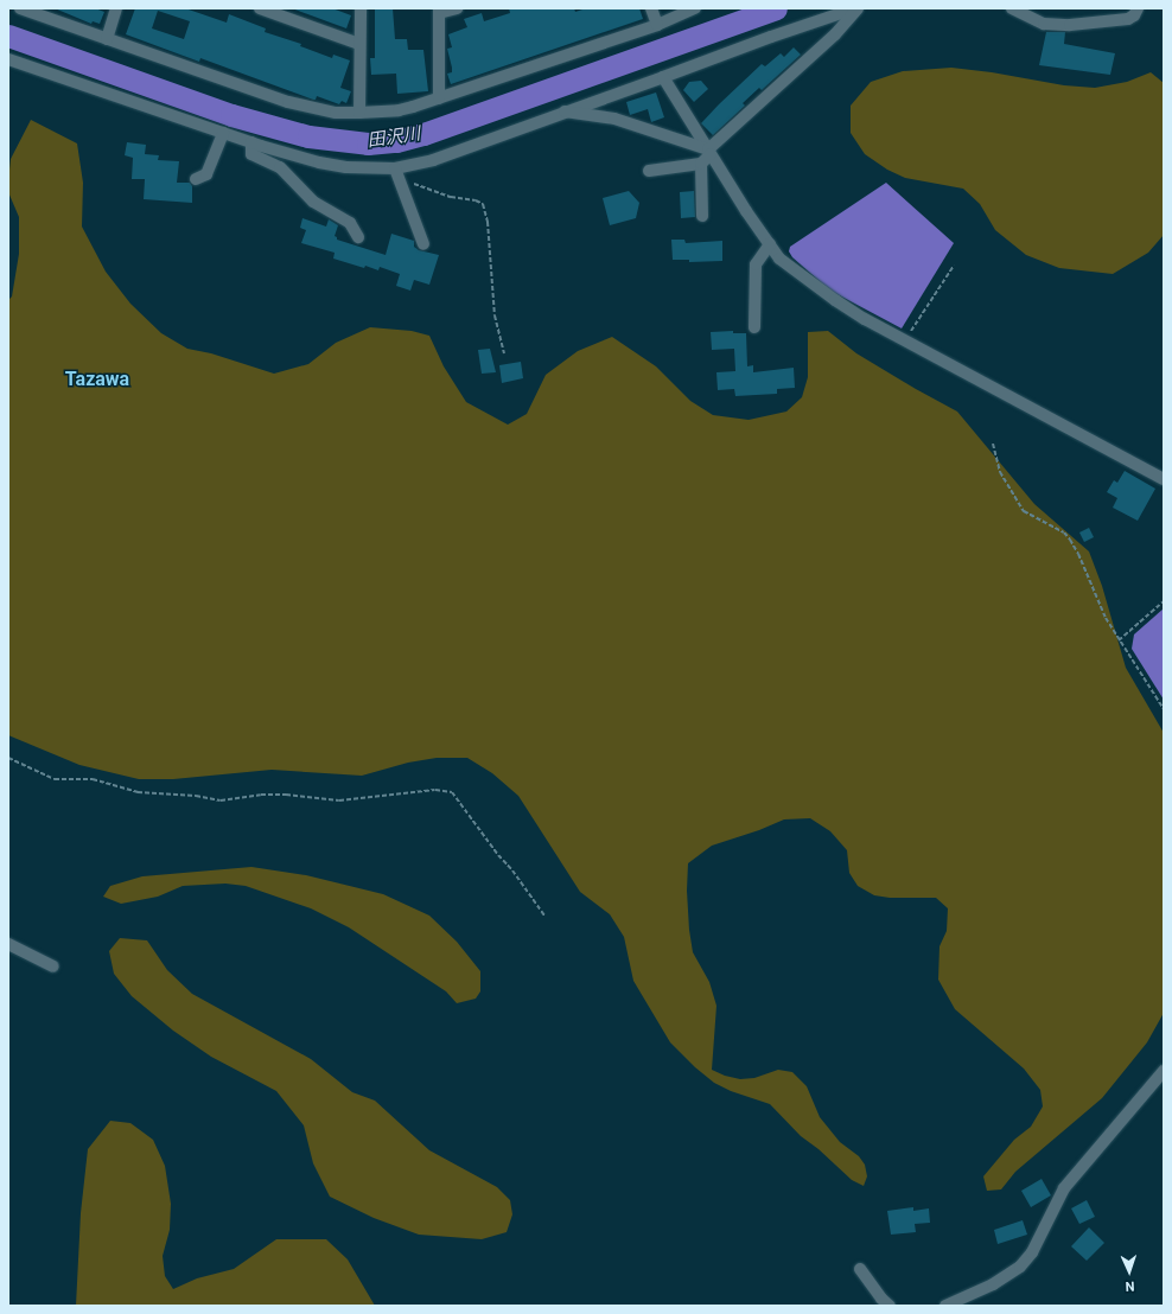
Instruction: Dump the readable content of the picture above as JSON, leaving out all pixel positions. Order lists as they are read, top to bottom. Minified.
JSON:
{"districts":["Tazawa"],"water":["田沢川"],"north":"bottom"}
